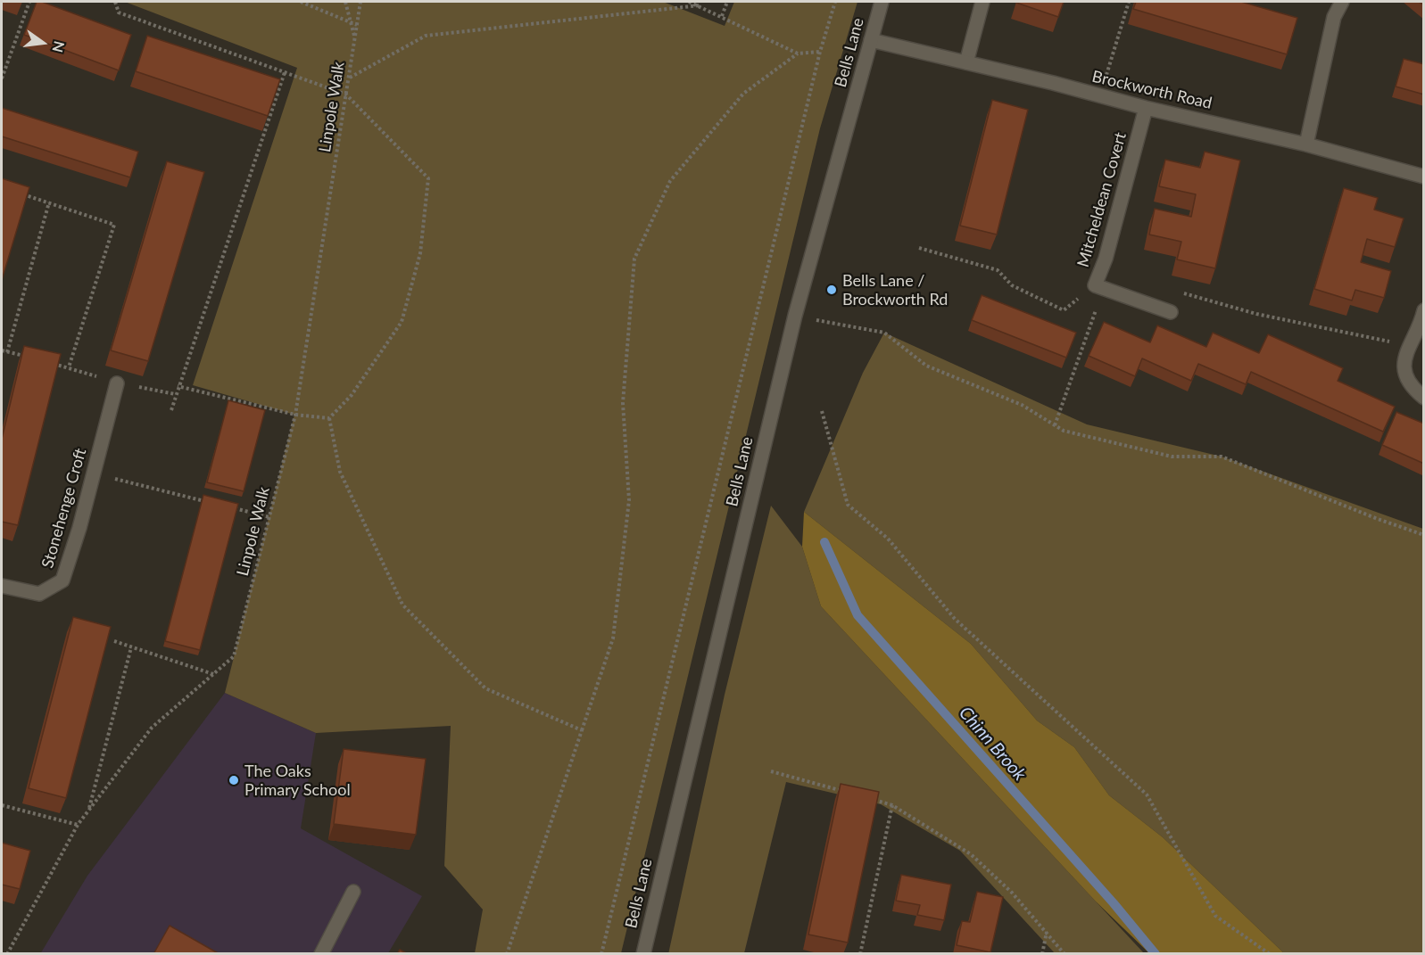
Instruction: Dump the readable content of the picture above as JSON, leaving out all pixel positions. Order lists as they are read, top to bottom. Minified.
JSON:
{"streets":{"street":["Bells Lane","Brockworth Road","Mitcheldean Covert","Stonehenge Croft"],"path":["Linpole Walk"]},"crossings":[["Bells Lane","Brockworth Road"],["Brockworth Road","Mitcheldean Covert"]],"water":["Chinn Brook"],"places":["Bells Lane / Brockworth Rd","The Oaks Primary School"],"north":"right"}
